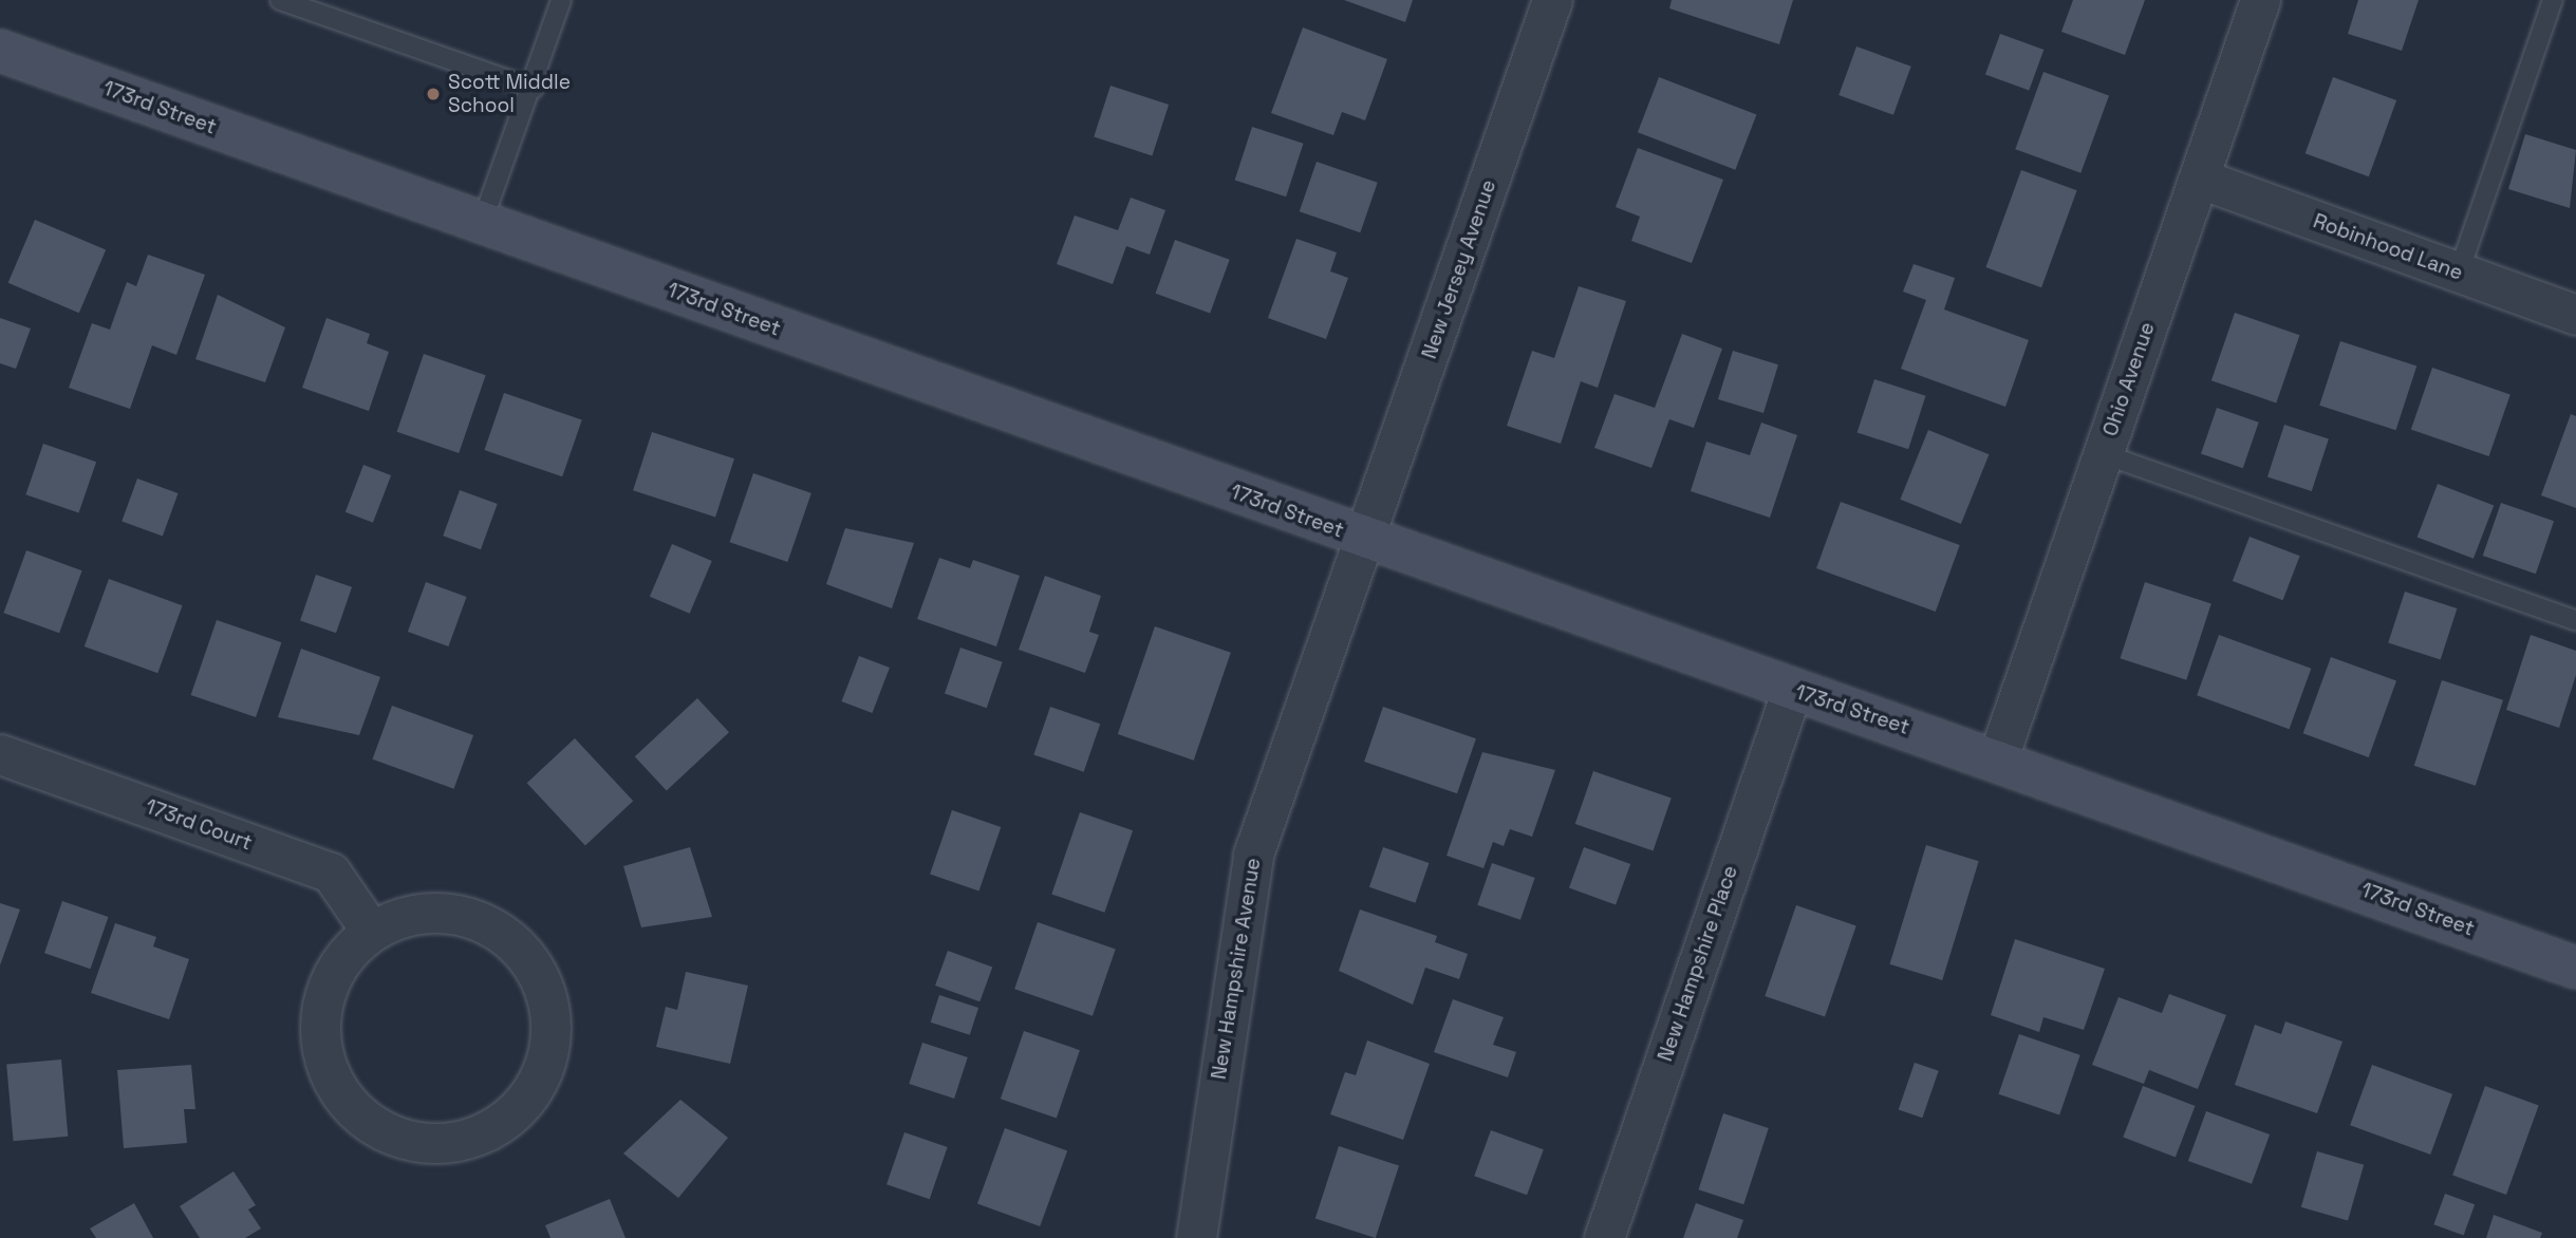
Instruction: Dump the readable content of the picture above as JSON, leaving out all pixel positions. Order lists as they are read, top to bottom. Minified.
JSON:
{"streets":{"street":["173rd Street","Robinhood Lane","New Jersey Avenue","Ohio Avenue","173rd Court","New Hampshire Place","New Hampshire Avenue"]},"crossings":[["173rd Street","New Jersey Avenue"],["173rd Street","Ohio Avenue"],["173rd Street","New Hampshire Place"],["173rd Street","New Hampshire Avenue"],["Robinhood Lane","Ohio Avenue"],["New Jersey Avenue","New Hampshire Avenue"]],"places":["Scott Middle School"]}
